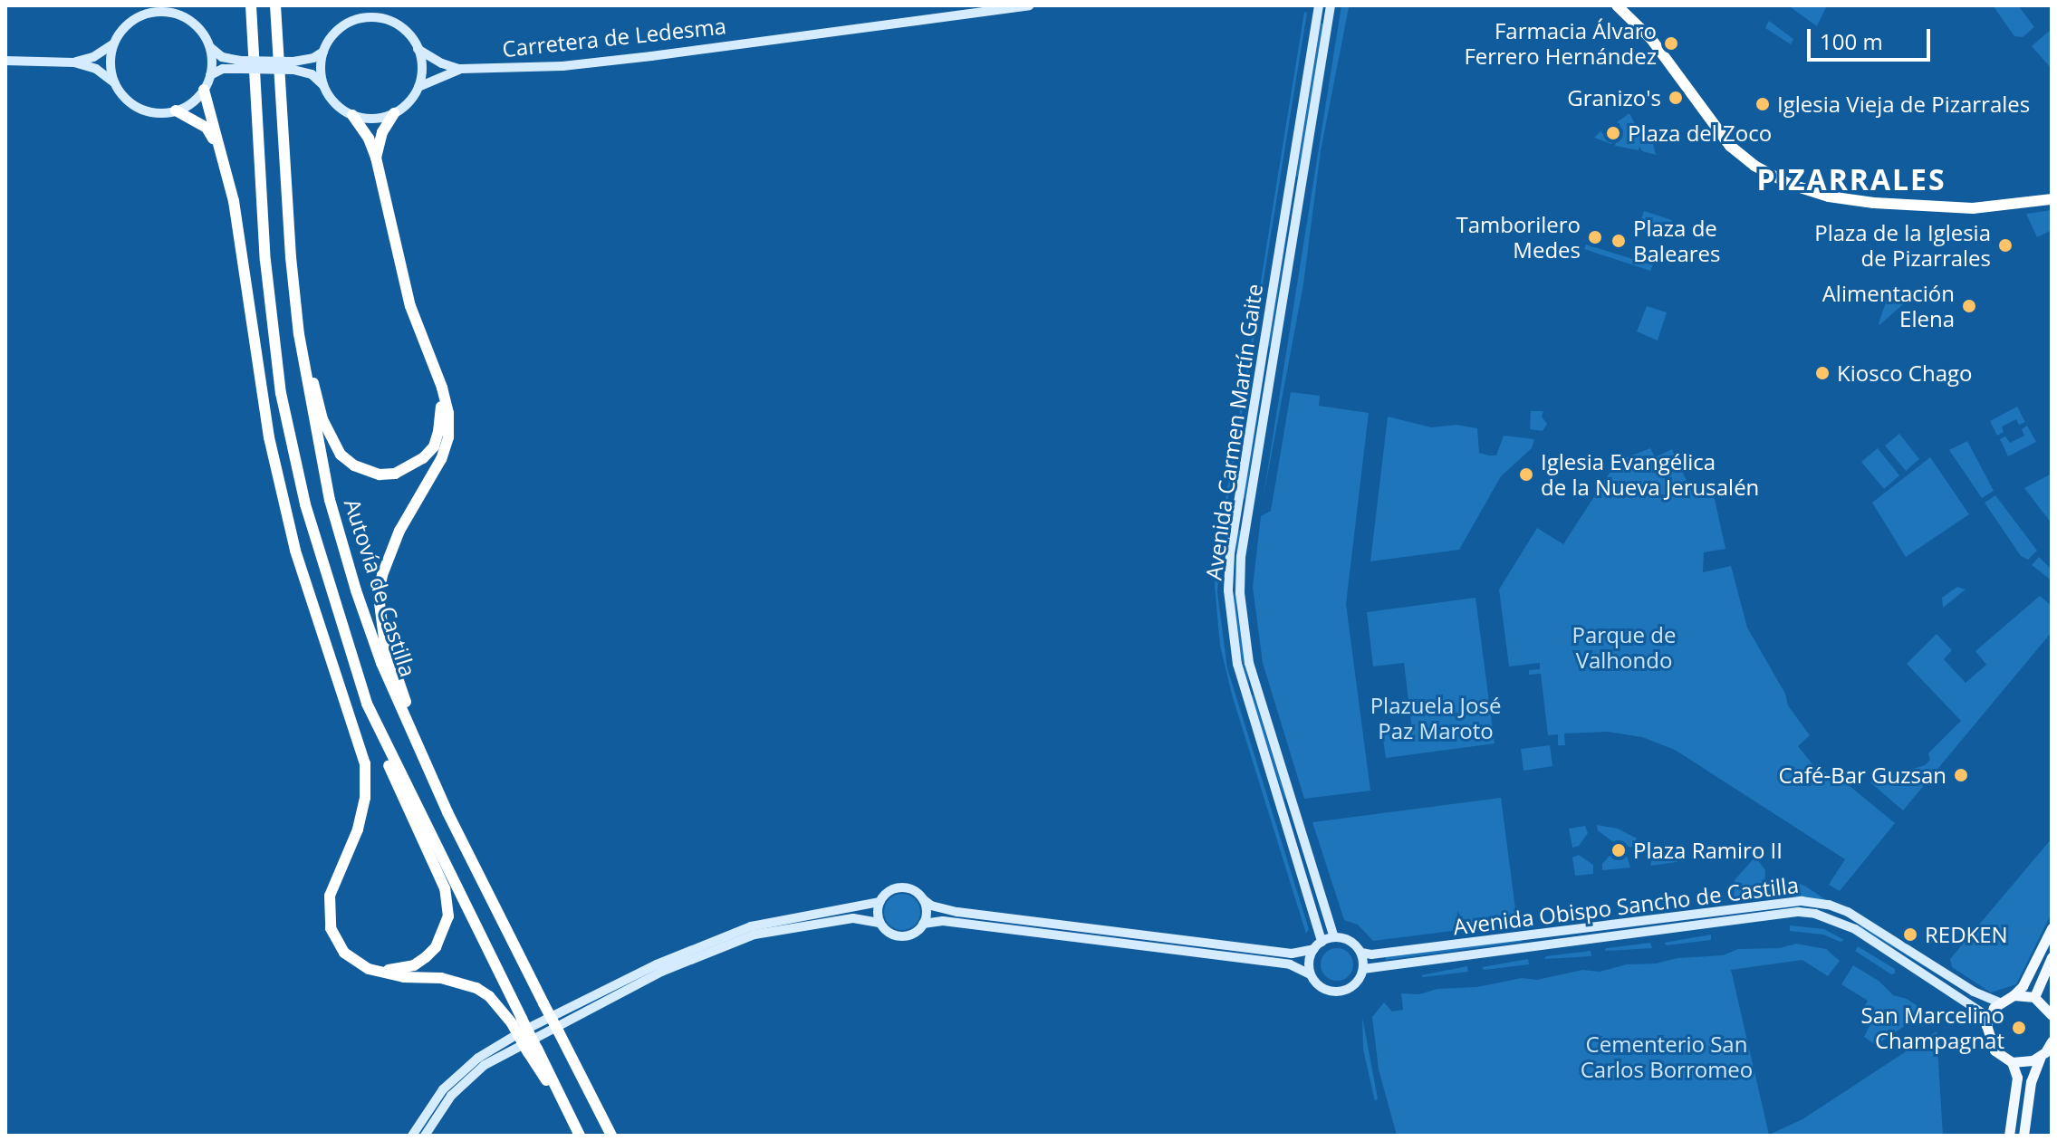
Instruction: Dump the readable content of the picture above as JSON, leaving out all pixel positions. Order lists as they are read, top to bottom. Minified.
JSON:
{"streets":{"highway":["Autovía de Castilla"],"main road":["Carretera de Ledesma","Avenida Carmen Martín Gaite","Avenida Obispo Sancho de Castilla"]},"crossings":[["Avenida Carmen Martín Gaite","Avenida Obispo Sancho de Castilla"]],"districts":["PIZARRALES"],"parks":["Parque de Valhondo","Plazuela José Paz Maroto","Cementerio San Carlos Borromeo"],"places":["Farmacia Álvaro Ferrero Hernández","Granizo's","Iglesia Vieja de Pizarrales","Plaza del Zoco","Tamborilero Medes","Plaza de Baleares","Plaza de la Iglesia de Pizarrales","Alimentación Elena","Kiosco Chago","Iglesia Evangélica de la Nueva Jerusalén","Café-Bar Guzsan","Plaza Ramiro II","REDKEN","San Marcelino Champagnat"],"scale_bar":"100 m"}
